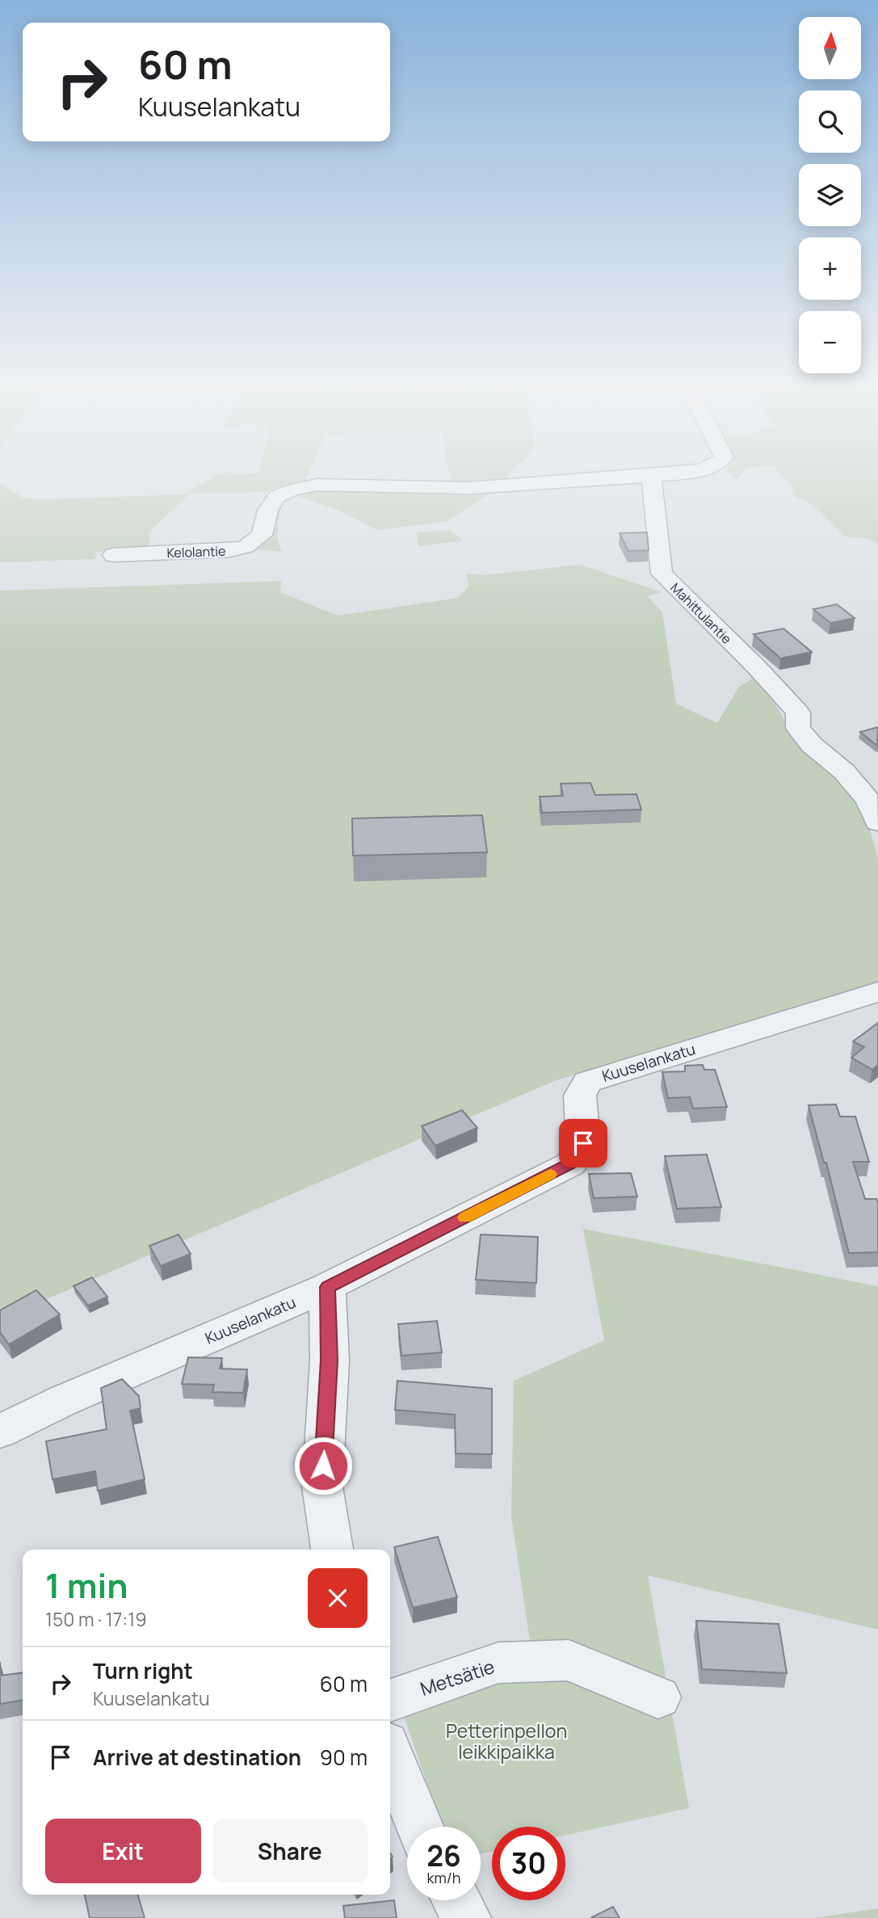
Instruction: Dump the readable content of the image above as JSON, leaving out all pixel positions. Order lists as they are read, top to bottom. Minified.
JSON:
{"streets":{"street":["Kelolantie","Mahittulantie","Kuuselankatu","Metsätie"]},"crossings":[["Kelolantie","Mahittulantie"]],"parks":["Petterinpellon leikkipaikka"],"north":"top","page":{"map_buttons":["+","−"],"turn":["60 m","Kuuselankatu"],"heading":["1 min","150 m · 17:19"],"list":[{"name":"Turn right","note":"Kuuselankatu","value":"60 m"},{"name":"Arrive at destination","value":"90 m"}],"buttons":["Exit","Share"],"speed":"26 km/h","limit":"30"}}
